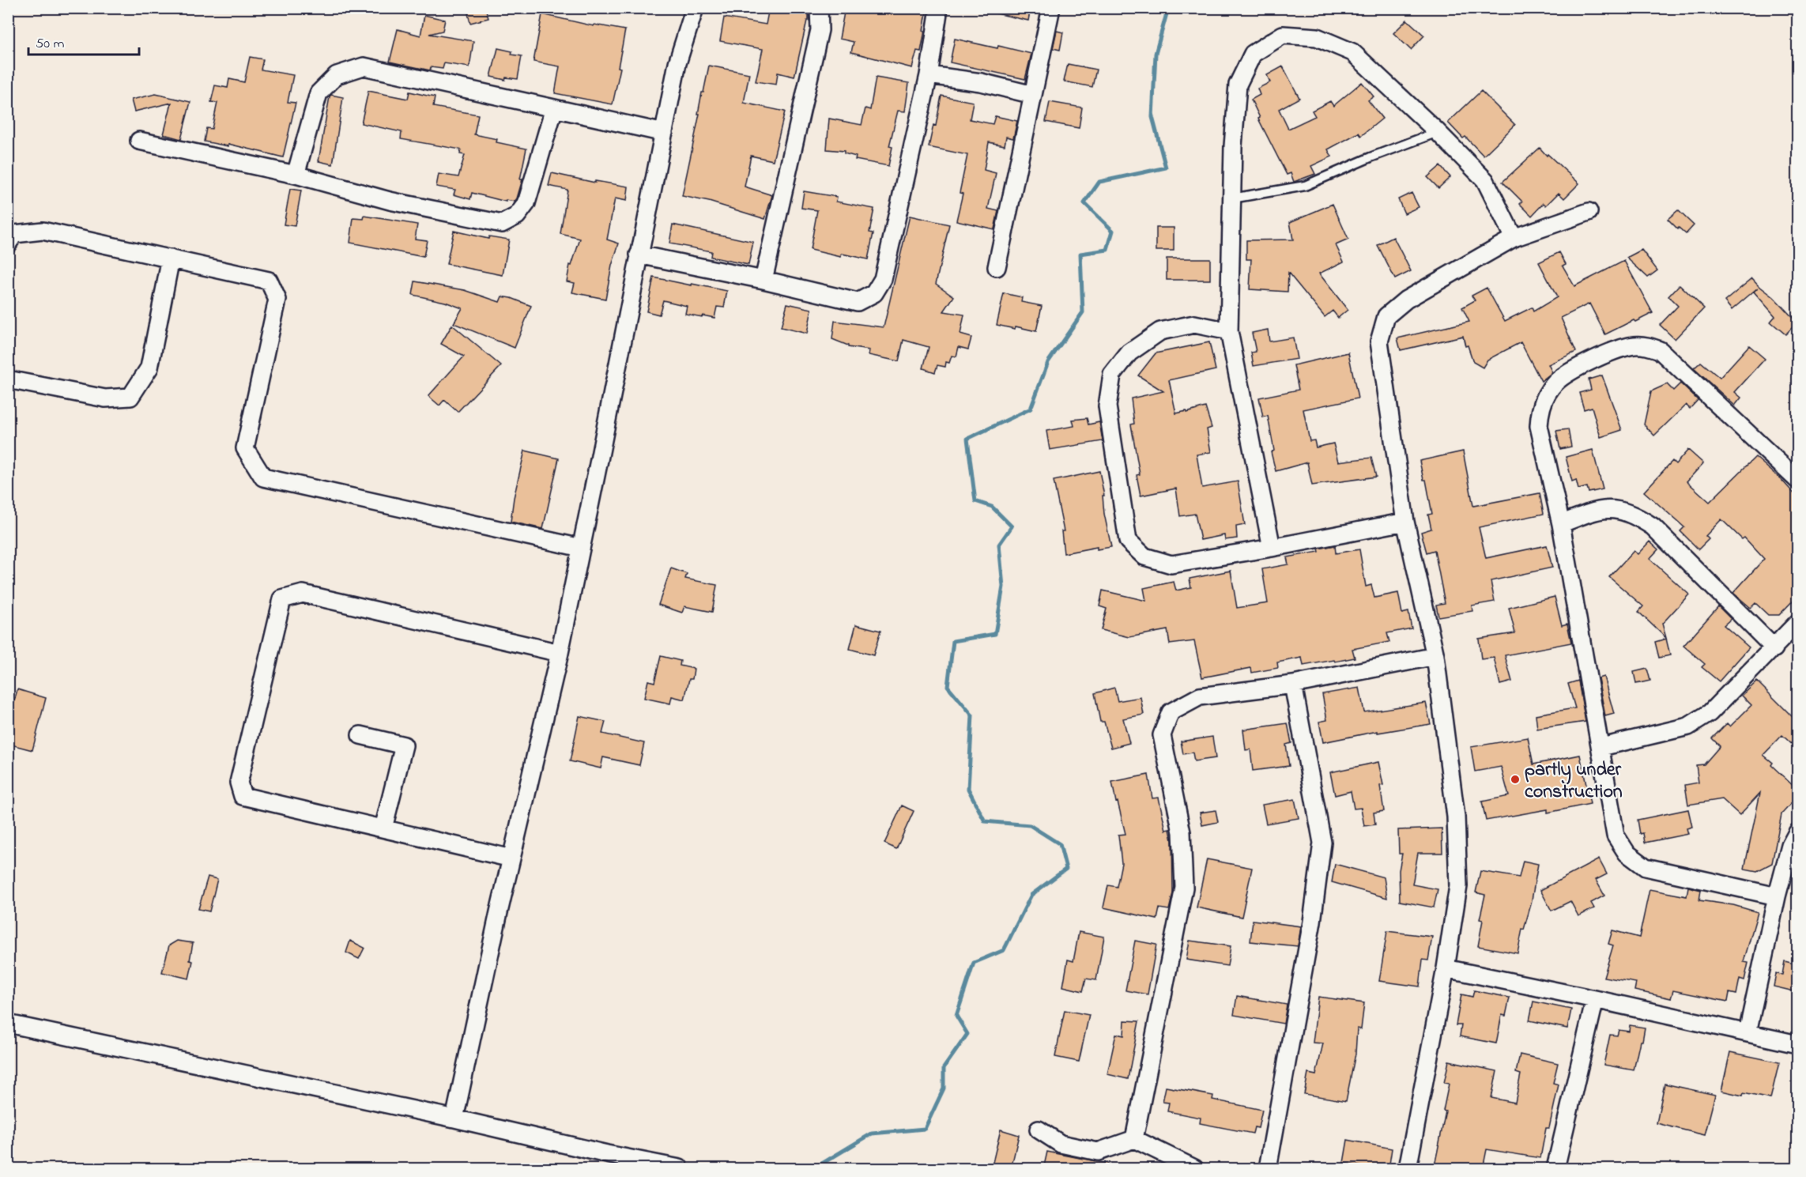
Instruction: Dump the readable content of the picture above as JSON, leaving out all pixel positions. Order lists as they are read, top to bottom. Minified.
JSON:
{"places":["partly under construction"],"scale_bar":"50 m"}
